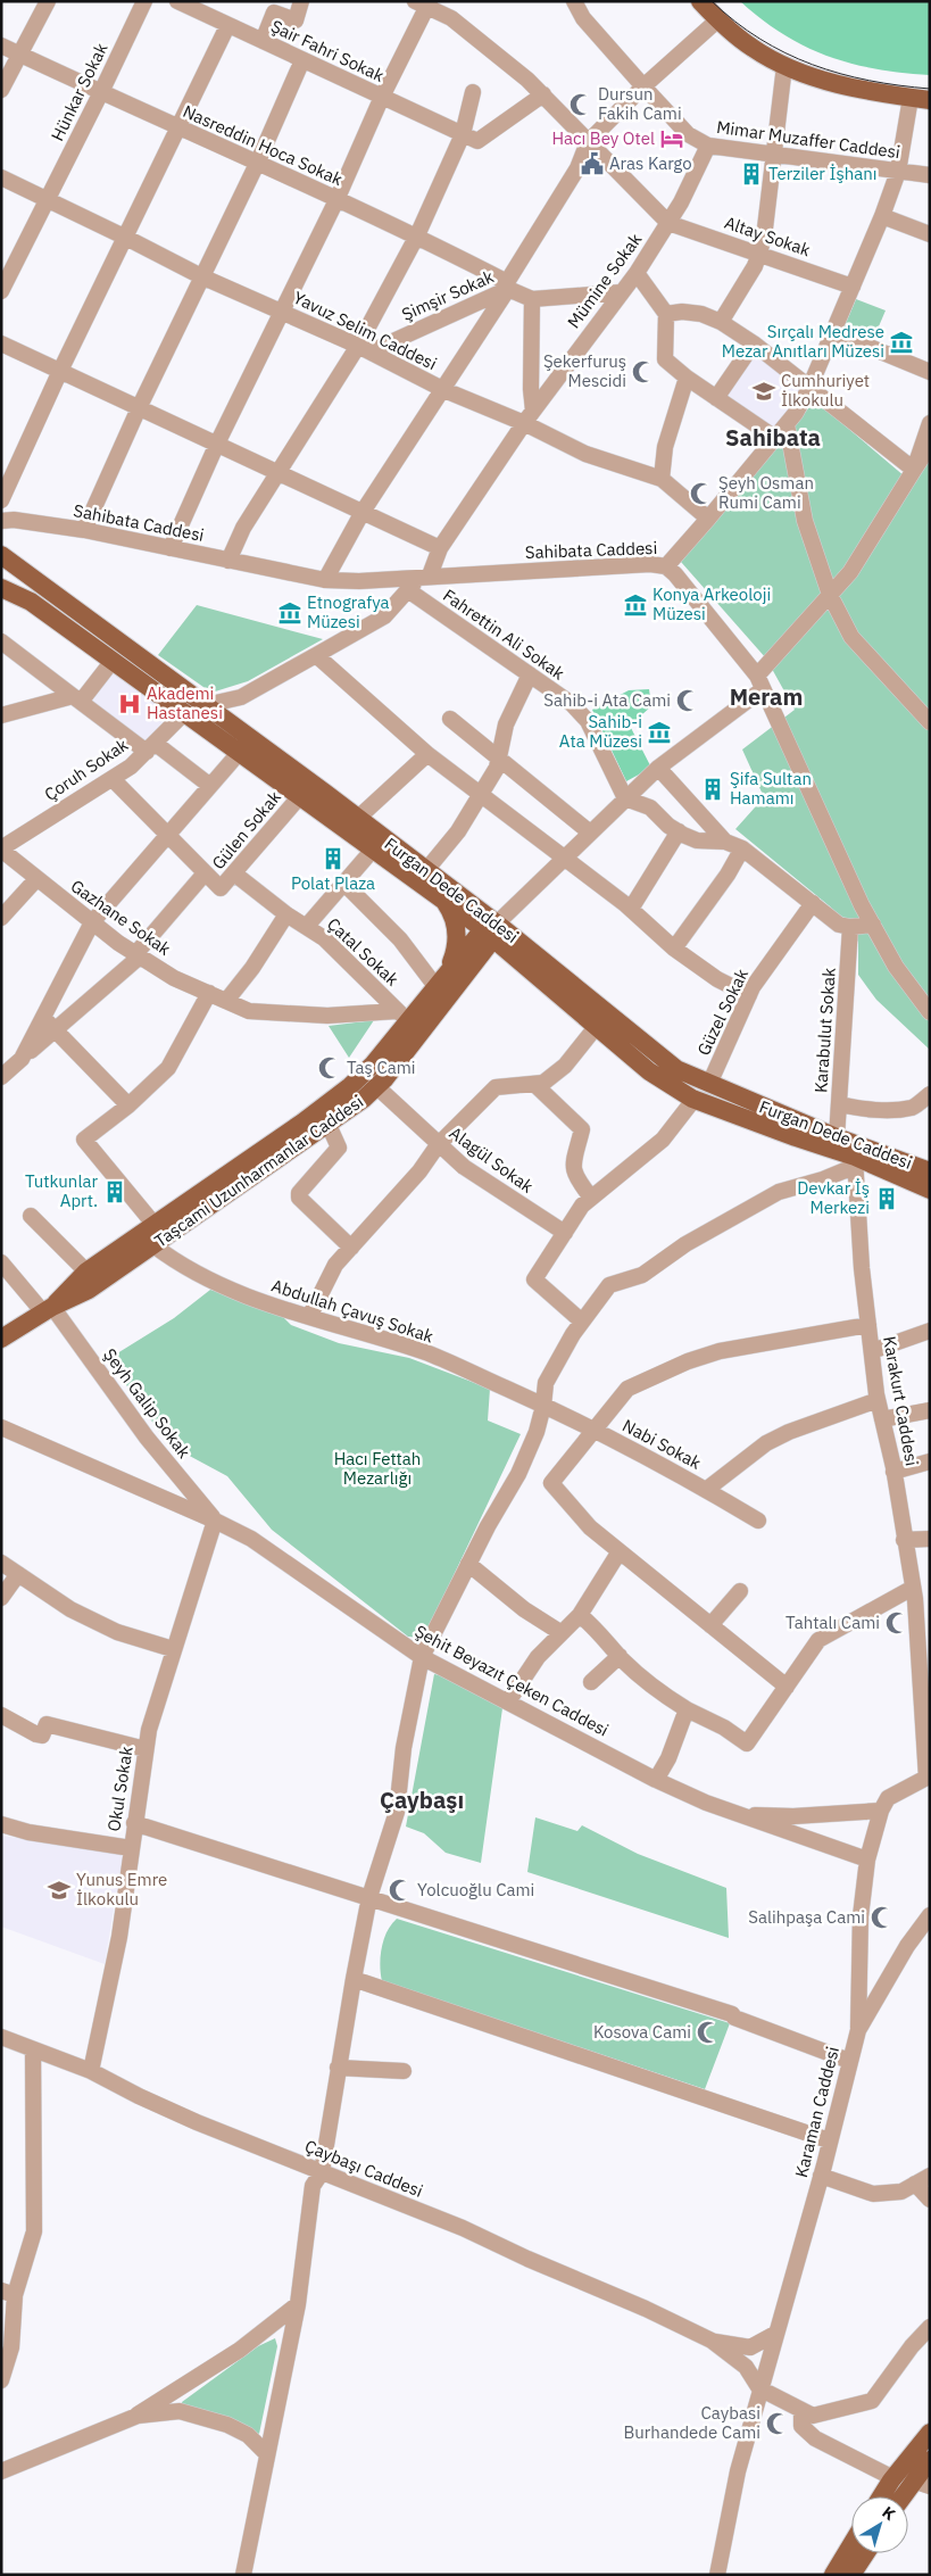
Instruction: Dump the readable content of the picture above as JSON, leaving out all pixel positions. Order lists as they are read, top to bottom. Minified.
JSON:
{"streets":{"main road":["Furgan Dede Caddesi","Taşcami Uzunharmanlar Caddesi"],"street":["Şair Fahri Sokak","Hünkar Sokak","Mimar Muzaffer Caddesi","Nasreddin Hoca Sokak","Altay Sokak","Mümine Sokak","Şimşir Sokak","Yavuz Selim Caddesi","Sahibata Caddesi","Fahrettin Ali Sokak","Çoruh Sokak","Gülen Sokak","Gazhane Sokak","Çatal Sokak","Güzel Sokak","Karabulut Sokak","Alagül Sokak","Abdullah Çavuş Sokak","Karakurt Caddesi","Şeyh Galip Sokak","Nabi Sokak","Şehit Beyazıt Çeken Caddesi","Okul Sokak","Karaman Caddesi","Çaybaşı Caddesi"]},"crossings":[["Hünkar Sokak","Nasreddin Hoca Sokak"],["Hünkar Sokak","Yavuz Selim Caddesi"],["Mimar Muzaffer Caddesi","Mümine Sokak"],["Nasreddin Hoca Sokak","Şimşir Sokak"],["Altay Sokak","Mümine Sokak"],["Mümine Sokak","Yavuz Selim Caddesi"],["Mümine Sokak","Sahibata Caddesi"],["Mümine Sokak","Fahrettin Ali Sokak"],["Mümine Sokak","Furgan Dede Caddesi"],["Şimşir Sokak","Yavuz Selim Caddesi"],["Sahibata Caddesi","Taşcami Uzunharmanlar Caddesi"],["Fahrettin Ali Sokak","Taşcami Uzunharmanlar Caddesi"],["Çoruh Sokak","Furgan Dede Caddesi"],["Çoruh Sokak","Gazhane Sokak"],["Gülen Sokak","Furgan Dede Caddesi"],["Gülen Sokak","Çatal Sokak"],["Furgan Dede Caddesi","Güzel Sokak"],["Furgan Dede Caddesi","Karabulut Sokak"],["Furgan Dede Caddesi","Taşcami Uzunharmanlar Caddesi"],["Furgan Dede Caddesi","Karakurt Caddesi"],["Gazhane Sokak","Çatal Sokak"],["Gazhane Sokak","Taşcami Uzunharmanlar Caddesi"],["Çatal Sokak","Taşcami Uzunharmanlar Caddesi"],["Alagül Sokak","Taşcami Uzunharmanlar Caddesi"],["Taşcami Uzunharmanlar Caddesi","Abdullah Çavuş Sokak"],["Taşcami Uzunharmanlar Caddesi","Şeyh Galip Sokak"],["Abdullah Çavuş Sokak","Nabi Sokak"],["Şeyh Galip Sokak","Şehit Beyazıt Çeken Caddesi"],["Şeyh Galip Sokak","Okul Sokak"],["Şehit Beyazıt Çeken Caddesi","Okul Sokak"],["Okul Sokak","Çaybaşı Caddesi"]],"districts":["Sahibata","Meram","Çaybaşı"],"parks":["Hacı Fettah Mezarlığı"],"places":{"mosque":["Dursun Fakih Cami","Şekerfuruş Mescidi","Şeyh Osman Rumi Cami","Sahib-i Ata Cami","Taş Cami","Tahtalı Cami","Yolcuoğlu Cami","Salihpaşa Cami","Kosova Cami","Caybasi Burhandede Cami"],"hotel":["Hacı Bey Otel"],"public building":["Aras Kargo"],"building":["Terziler İşhanı","Şifa Sultan Hamamı","Polat Plaza","Tutkunlar Aprt.","Devkar İş Merkezi"],"museum":["Sırçalı Medrese Mezar Anıtları Müzesi","Konya Arkeoloji Müzesi","Etnografya Müzesi","Sahib-i Ata Müzesi"],"school or university":["Cumhuriyet İlkokulu","Yunus Emre İlkokulu"],"hospital":["Akademi Hastanesi"]},"north":"top right"}
